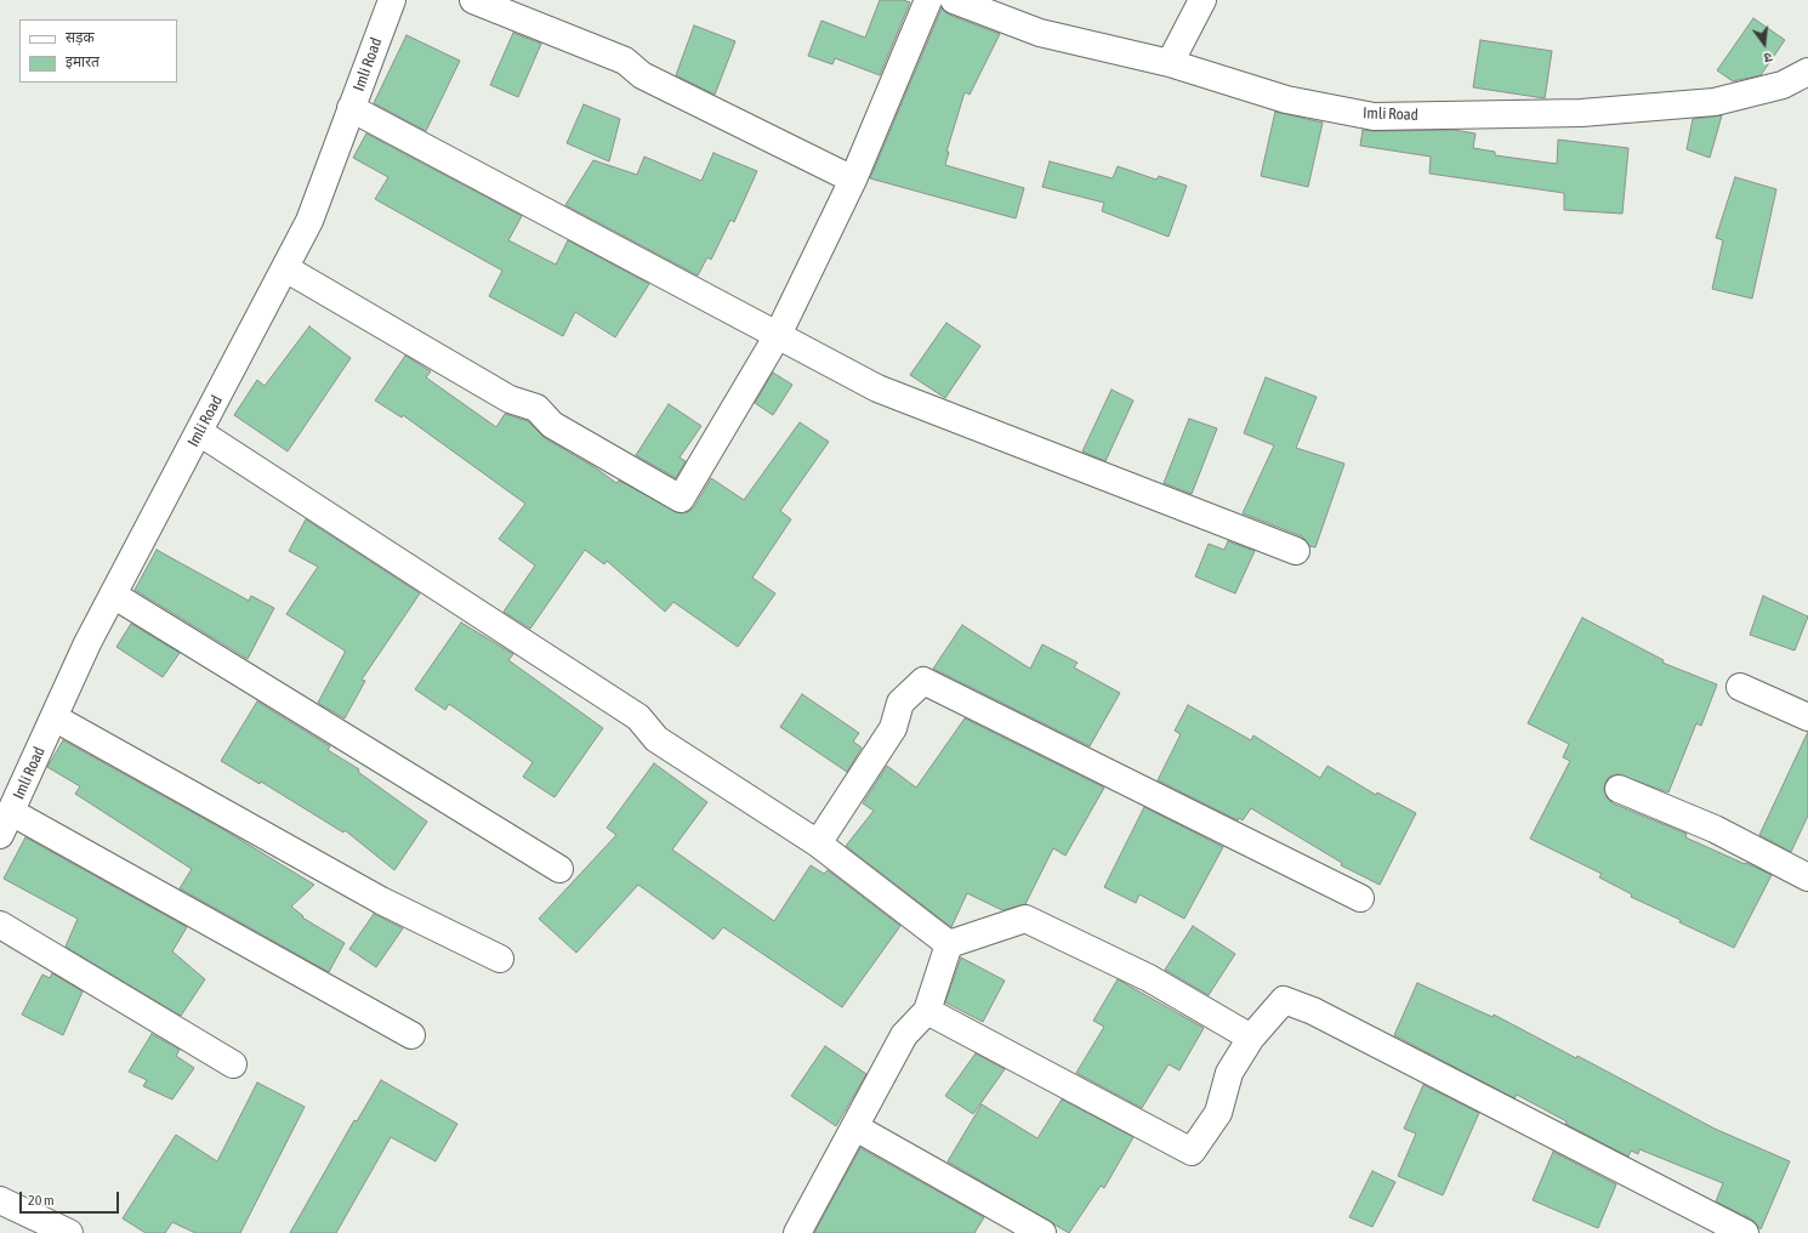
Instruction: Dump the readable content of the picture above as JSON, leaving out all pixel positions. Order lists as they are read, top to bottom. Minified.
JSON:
{"streets":{"street":["Imli Road"]},"legend":["सड़क","इमारत"],"scale_bar":"20 m","north":"bottom"}
